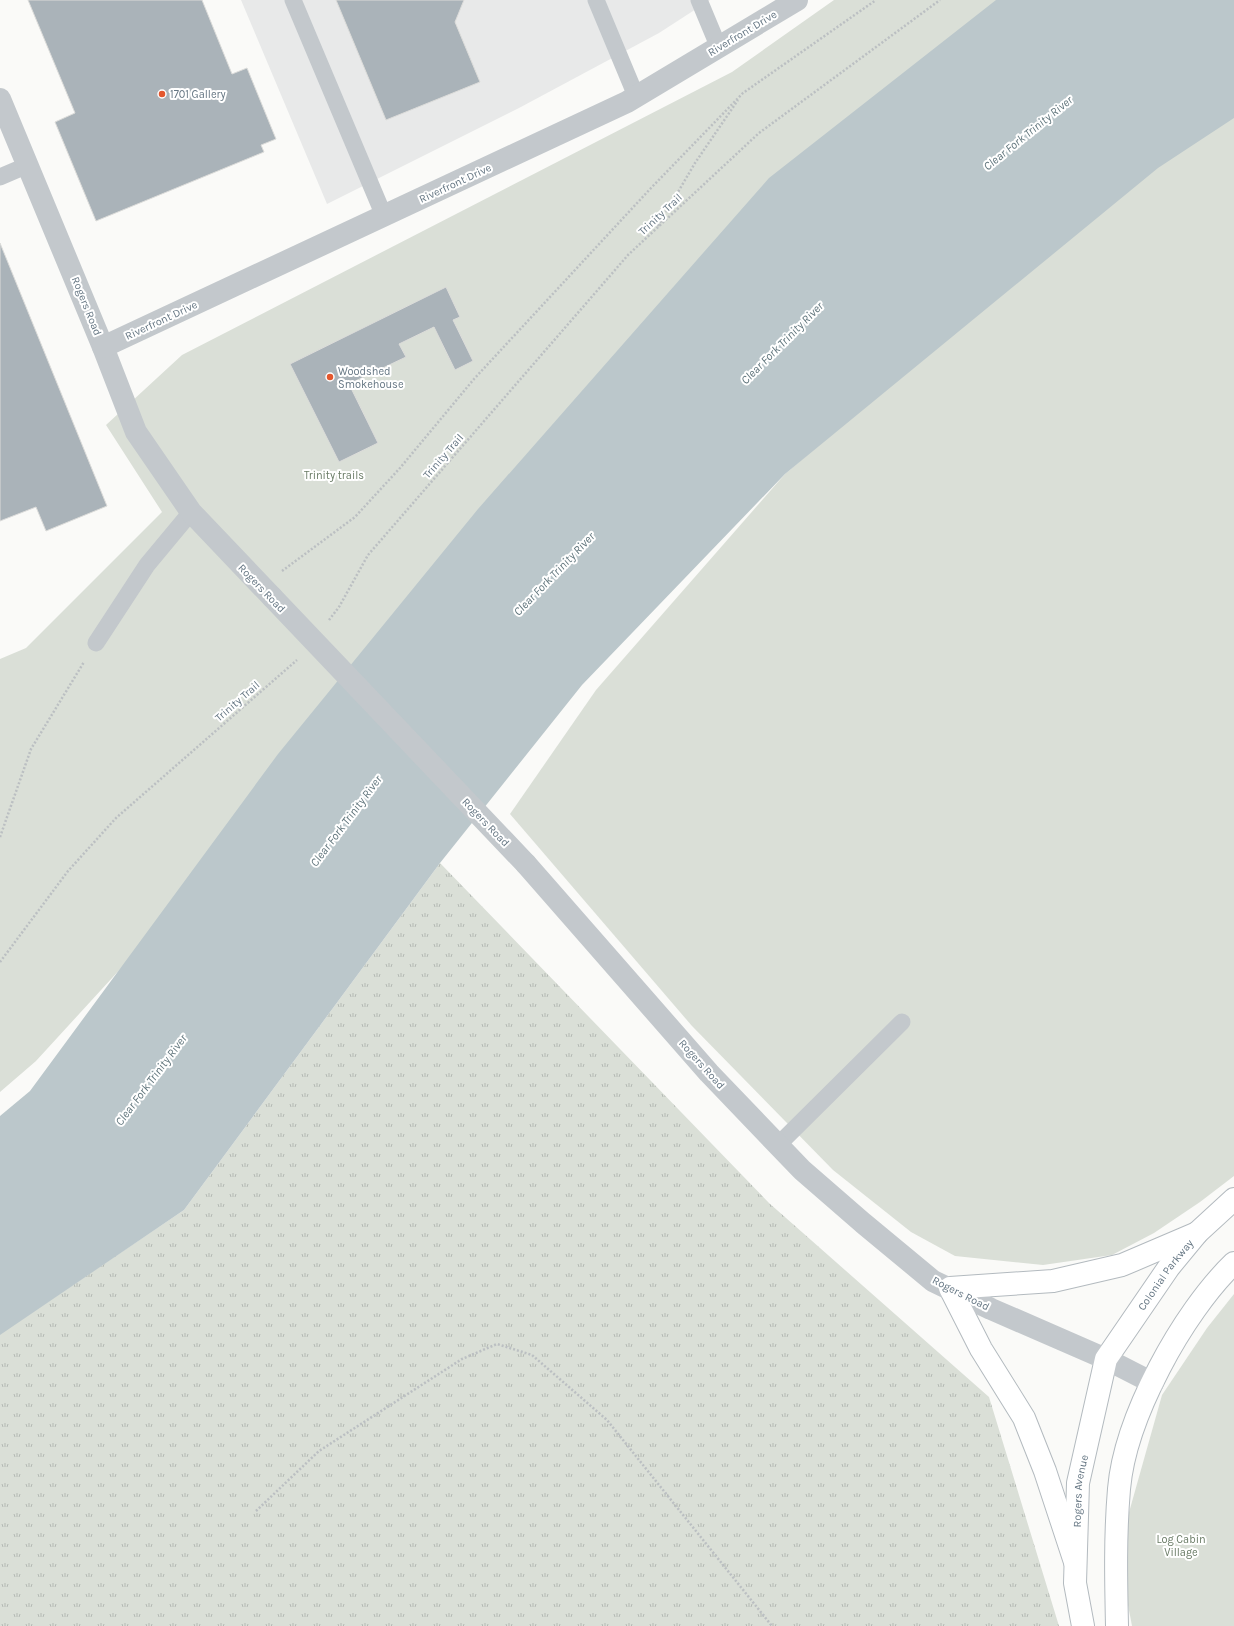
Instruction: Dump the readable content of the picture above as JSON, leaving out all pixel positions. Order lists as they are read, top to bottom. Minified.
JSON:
{"streets":{"street":["Riverfront Drive","Rogers Road","Colonial Parkway","Rogers Avenue"],"path":["Trinity Trail"]},"crossings":[["Riverfront Drive","Rogers Road"],["Rogers Road","Colonial Parkway"],["Rogers Road","Rogers Avenue"],["Colonial Parkway","Rogers Avenue"]],"water":["Clear Fork Trinity River"],"parks":["Trinity trails","Log Cabin Village"],"places":["1701 Gallery","Woodshed Smokehouse"]}
